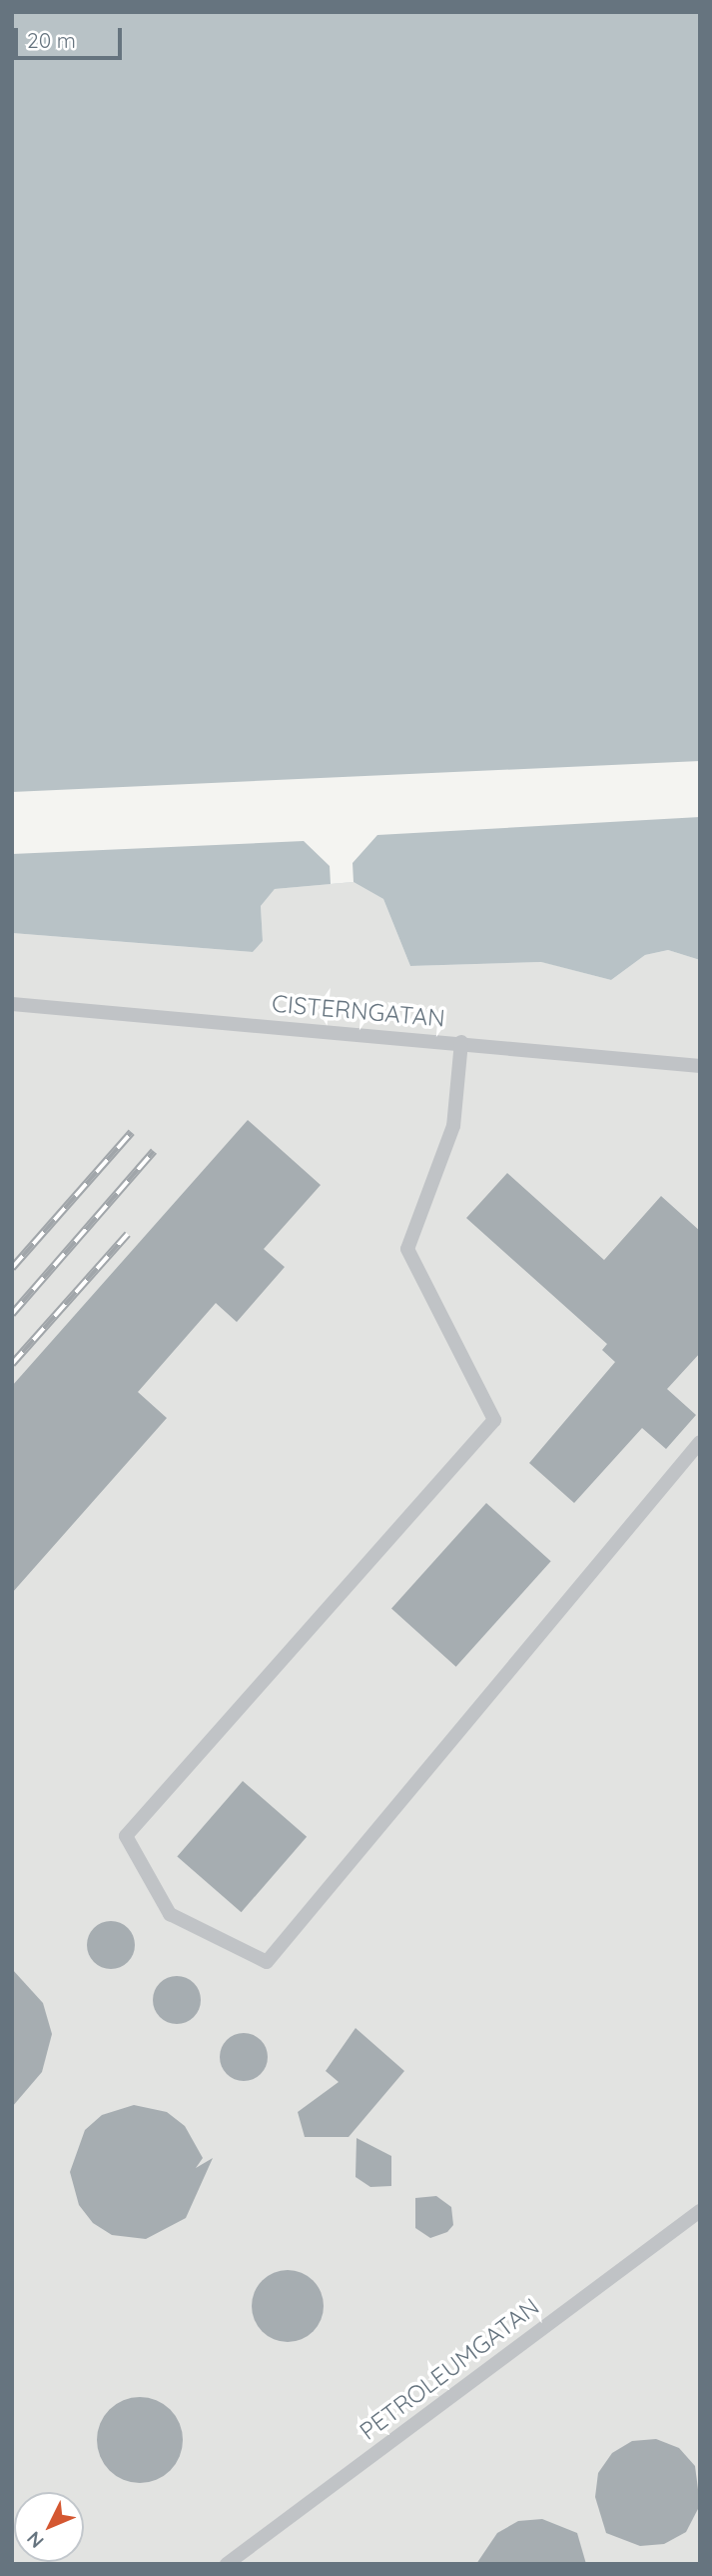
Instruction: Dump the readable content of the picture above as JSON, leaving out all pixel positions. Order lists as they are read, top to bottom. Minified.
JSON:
{"streets":{"lane":["CISTERNGATAN","PETROLEUMGATAN"]},"scale_bar":"20 m","north":"bottom left"}
